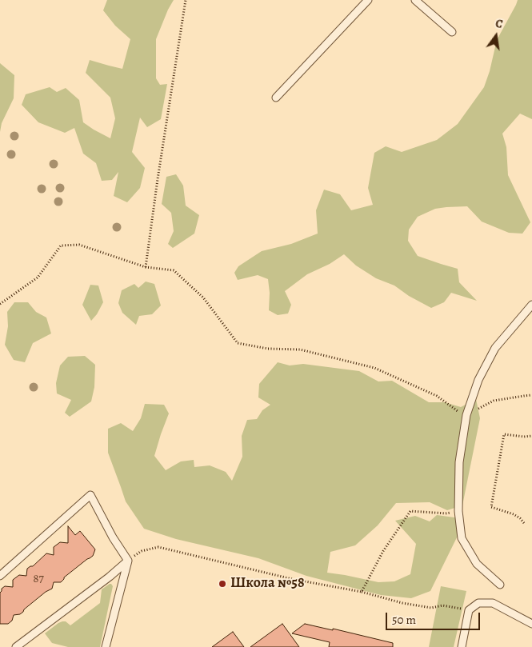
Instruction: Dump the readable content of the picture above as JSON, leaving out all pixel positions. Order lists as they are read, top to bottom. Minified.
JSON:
{"places":["Школа №58"],"house_numbers":["87"],"scale_bar":"50 m","north":"top"}
